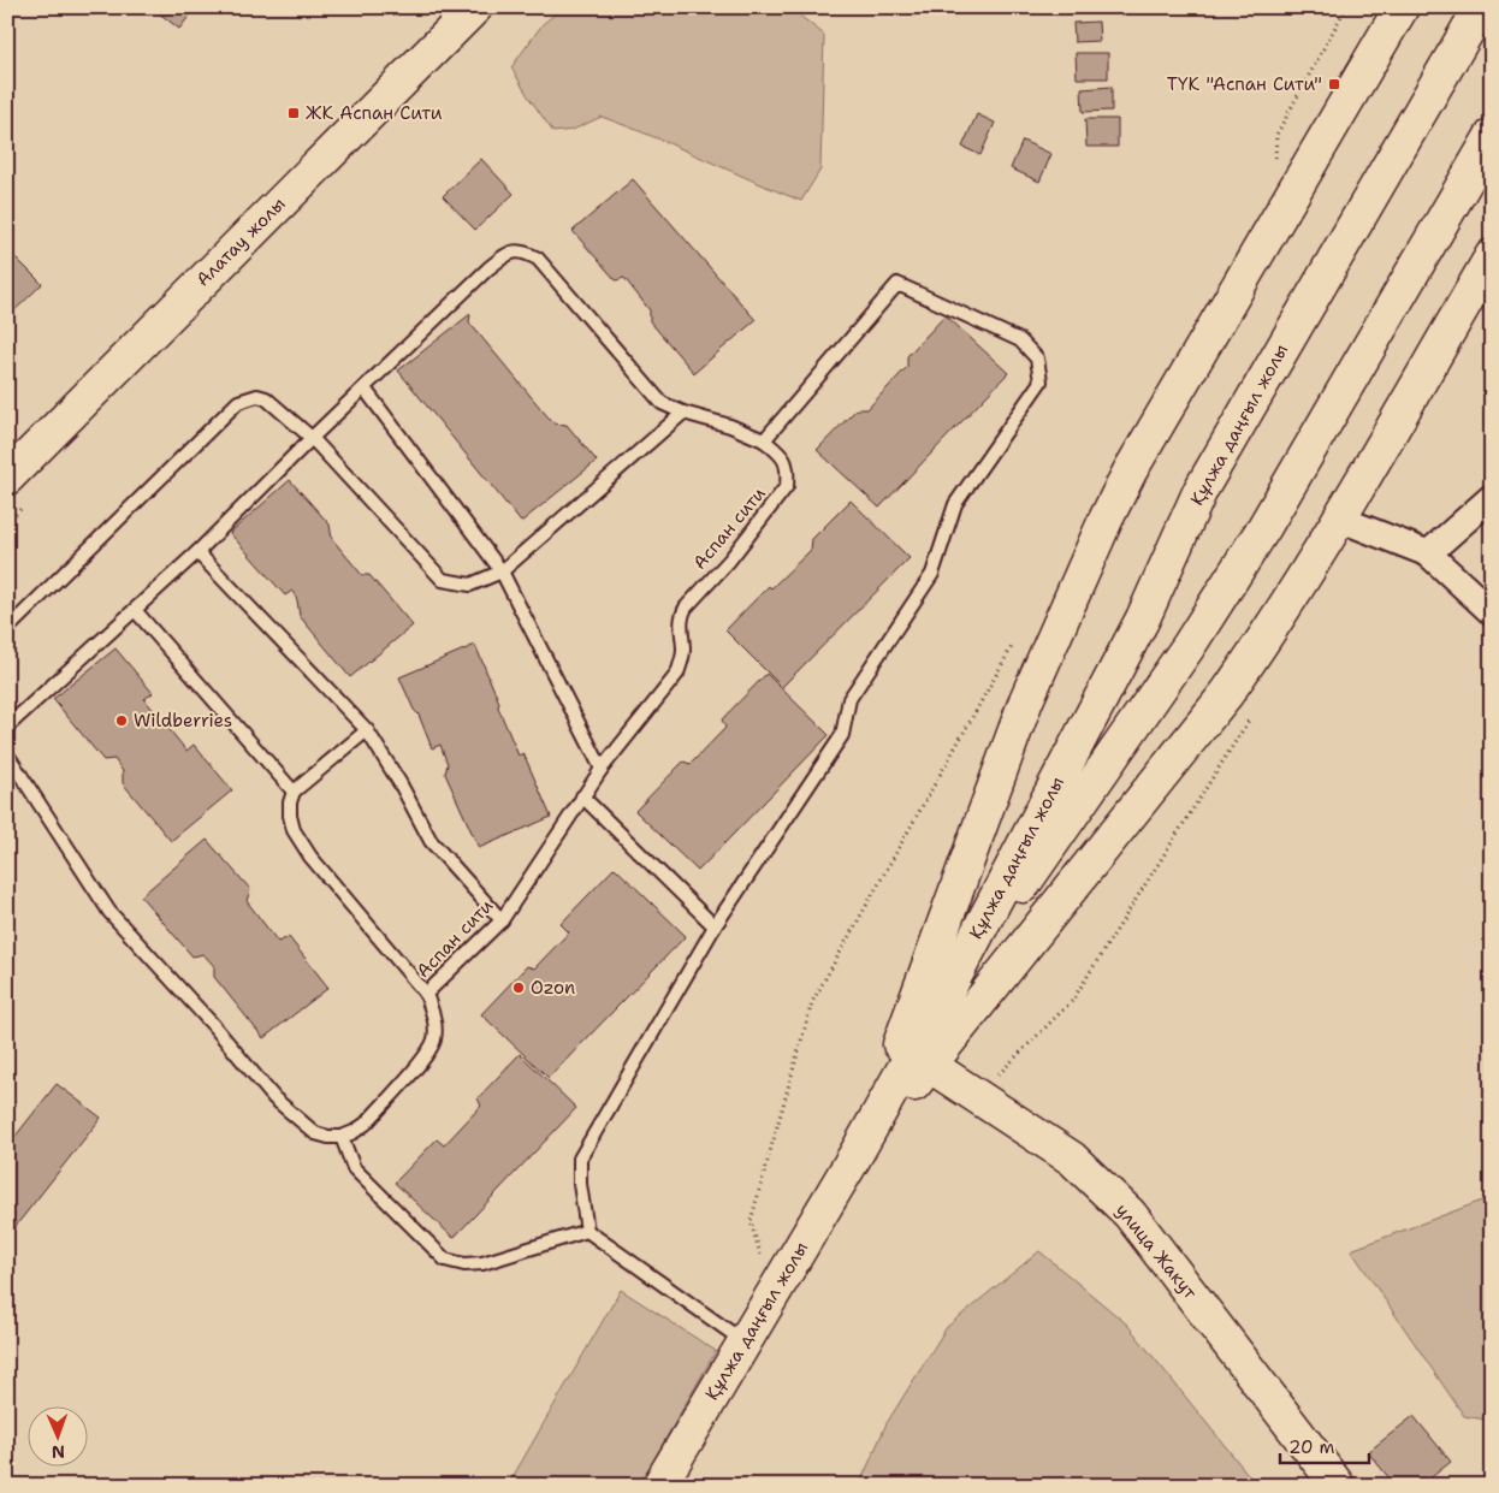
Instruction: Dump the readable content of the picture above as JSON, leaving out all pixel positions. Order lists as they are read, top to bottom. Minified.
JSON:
{"streets":{"main road":["Алатау жолы","Құлжа даңғыл жолы","улица Жакут"],"lane":["Аспан сити"]},"places":{"transit":["ТҮК \"Аспан Сити\"","ЖК Аспан Сити"],"other":["Wildberries","Ozon"]},"scale_bar":"20 m","north":"bottom"}
